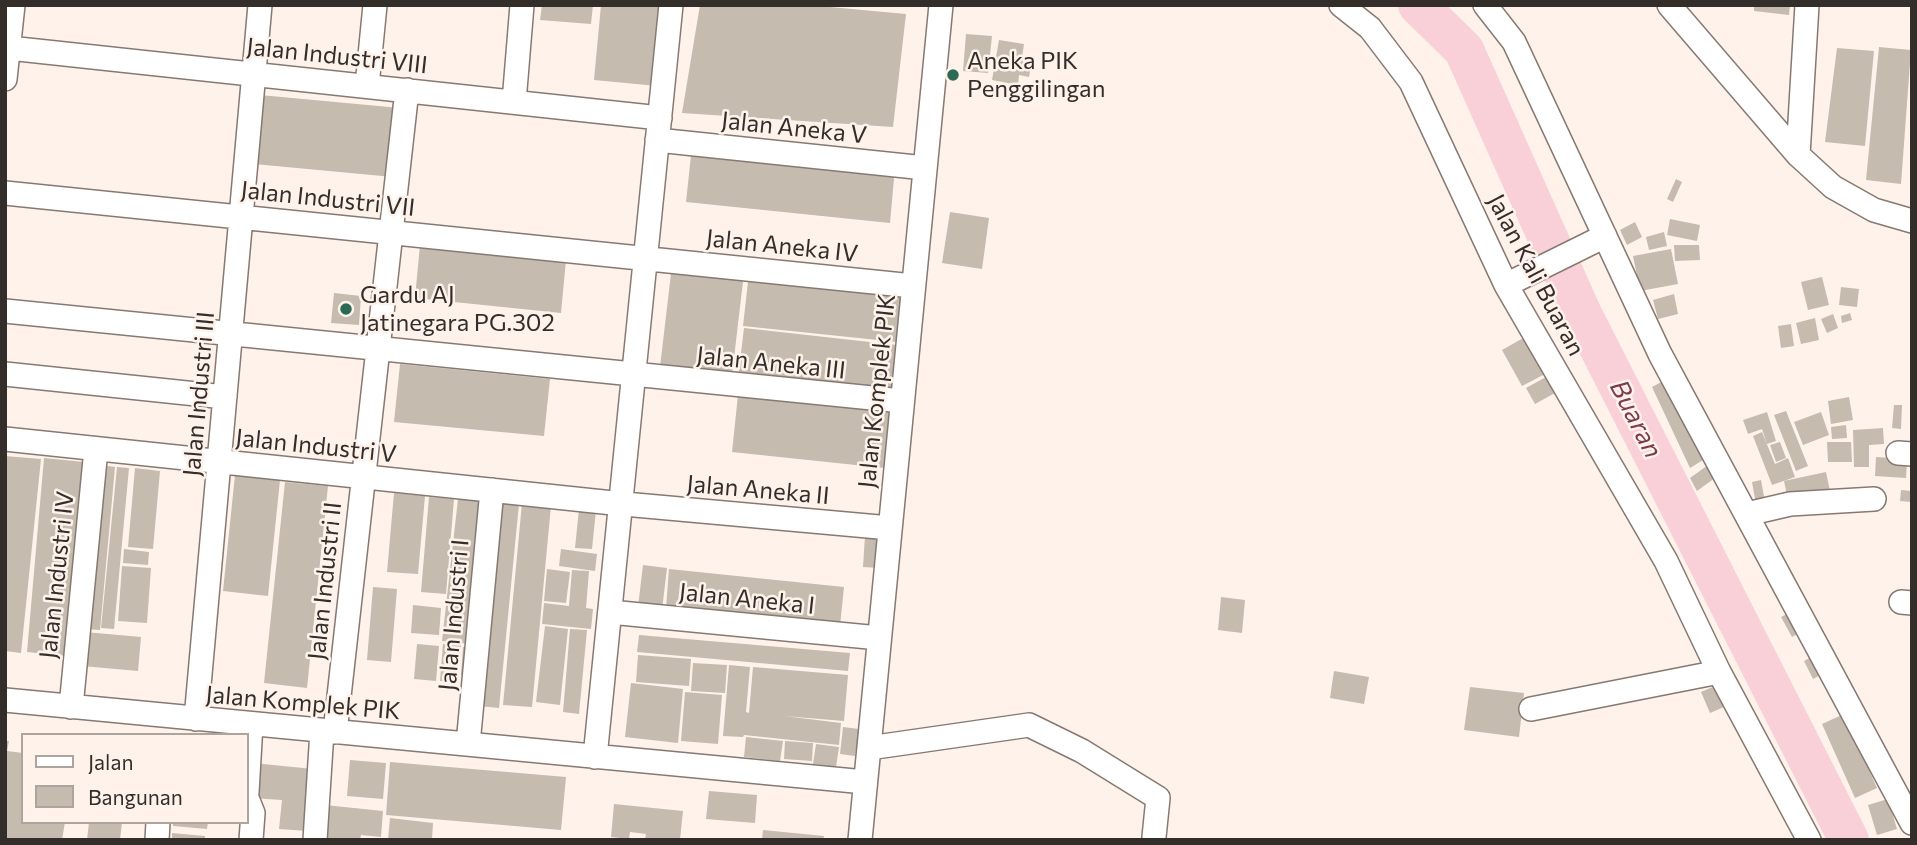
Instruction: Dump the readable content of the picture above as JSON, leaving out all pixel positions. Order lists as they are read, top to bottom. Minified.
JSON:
{"streets":{"street":["Jalan Industri VIII","Jalan Aneka V","Jalan Industri VII","Jalan Aneka IV","Jalan Kali Buaran","Jalan Aneka III","Jalan Komplek PIK","Jalan Industri III","Jalan Industri V","Jalan Aneka II","Jalan Industri IV","Jalan Industri II","Jalan Aneka I","Jalan Industri I"]},"crossings":[["Jalan Industri VIII","Jalan Aneka V"],["Jalan Industri VIII","Jalan Industri III"],["Jalan Aneka V","Jalan Komplek PIK"],["Jalan Industri VII","Jalan Aneka IV"],["Jalan Industri VII","Jalan Industri III"],["Jalan Aneka IV","Jalan Komplek PIK"],["Jalan Aneka III","Jalan Komplek PIK"],["Jalan Aneka III","Jalan Industri III"],["Jalan Komplek PIK","Jalan Industri III"],["Jalan Komplek PIK","Jalan Aneka II"],["Jalan Komplek PIK","Jalan Industri IV"],["Jalan Komplek PIK","Jalan Industri II"],["Jalan Komplek PIK","Jalan Aneka I"],["Jalan Komplek PIK","Jalan Industri I"],["Jalan Industri III","Jalan Industri V"],["Jalan Industri V","Jalan Aneka II"],["Jalan Industri V","Jalan Industri IV"],["Jalan Industri V","Jalan Industri II"],["Jalan Industri V","Jalan Industri I"]],"water":["Buaran"],"places":["Aneka PIK Penggilingan","Gardu AJ Jatinegara PG.302"],"legend":["Jalan","Bangunan"]}
